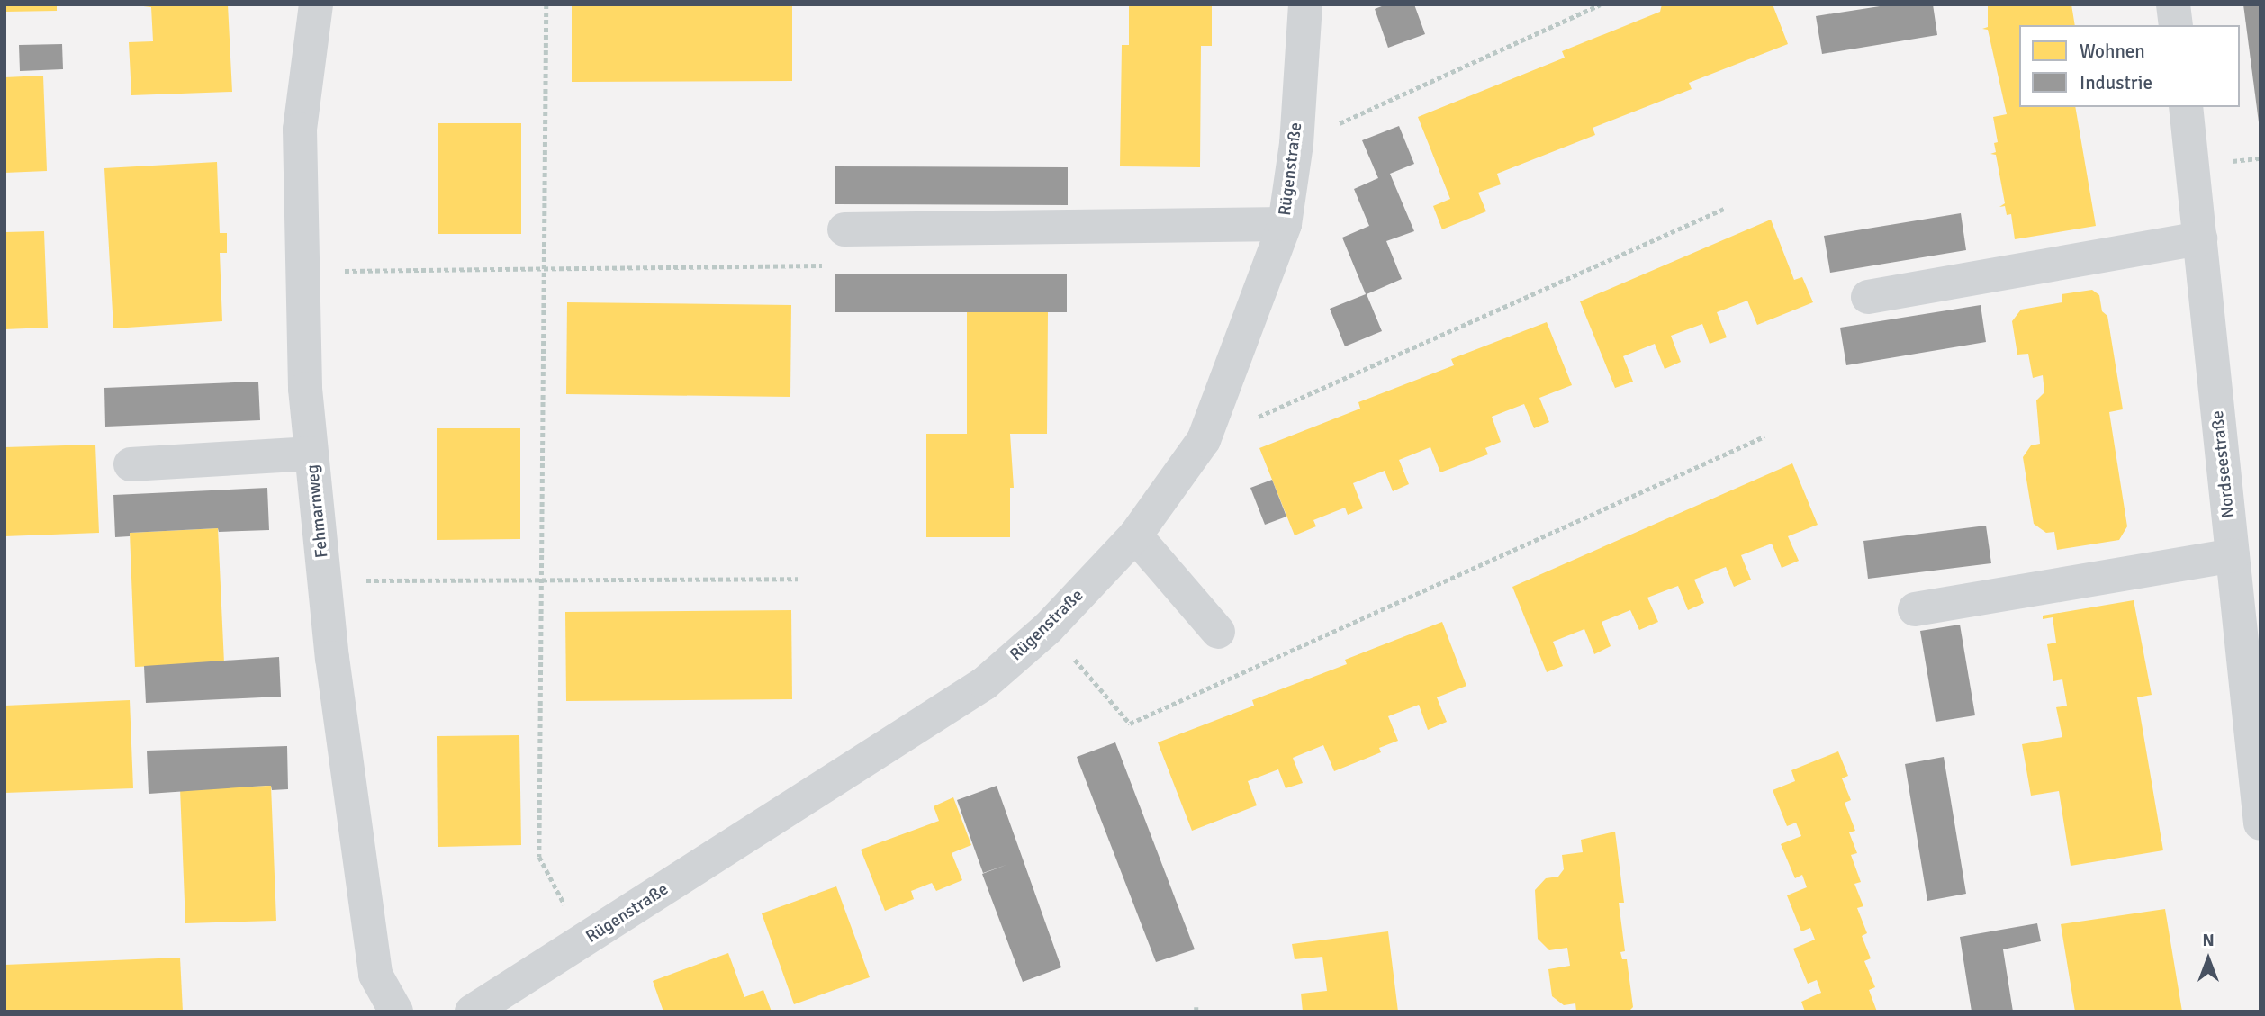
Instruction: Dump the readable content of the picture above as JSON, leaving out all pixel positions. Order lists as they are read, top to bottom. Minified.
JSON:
{"streets":{"street":["Rügenstraße","Nordseestraße","Fehmarnweg"]},"legend":["Wohnen","Industrie"],"north":"top"}
